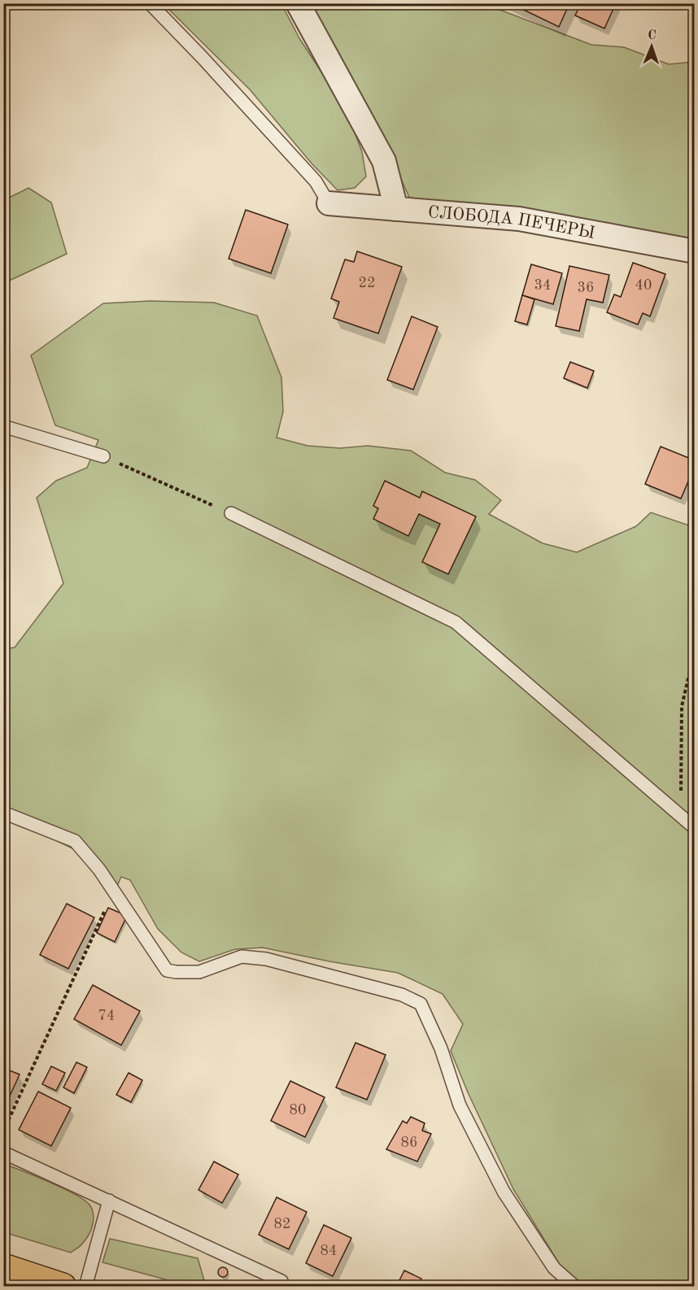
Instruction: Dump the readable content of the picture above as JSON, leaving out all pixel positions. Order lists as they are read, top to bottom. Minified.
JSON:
{"streets":{"street":["СЛОБОДА ПЕЧЕРЫ"]},"house_numbers":["22","34","40","36","74","80","86","82","84"],"north":"top"}
